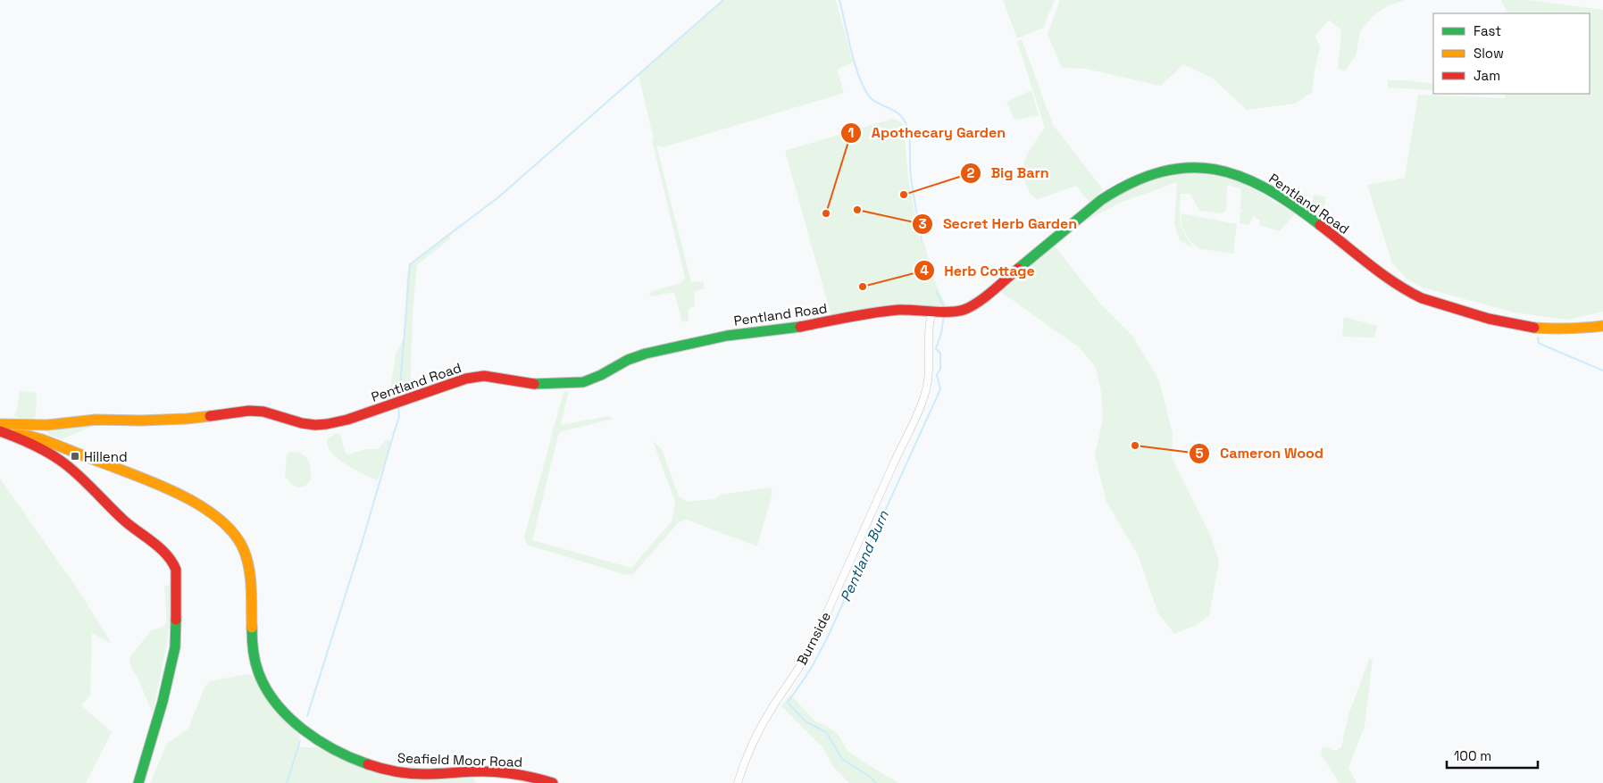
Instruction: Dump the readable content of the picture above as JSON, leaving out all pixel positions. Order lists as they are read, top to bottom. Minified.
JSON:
{"streets":{"main road":["Pentland Road","Seafield Moor Road"],"street":["Burnside"]},"crossings":[["Pentland Road","Burnside"]],"water":["Pentland Burn"],"places":{"other":["Big Barn","Secret Herb Garden","Apothecary Garden","Herb Cottage","Cameron Wood"],"transit":["Hillend"]},"legend":["Fast","Slow","Jam"],"scale_bar":"100 m"}
